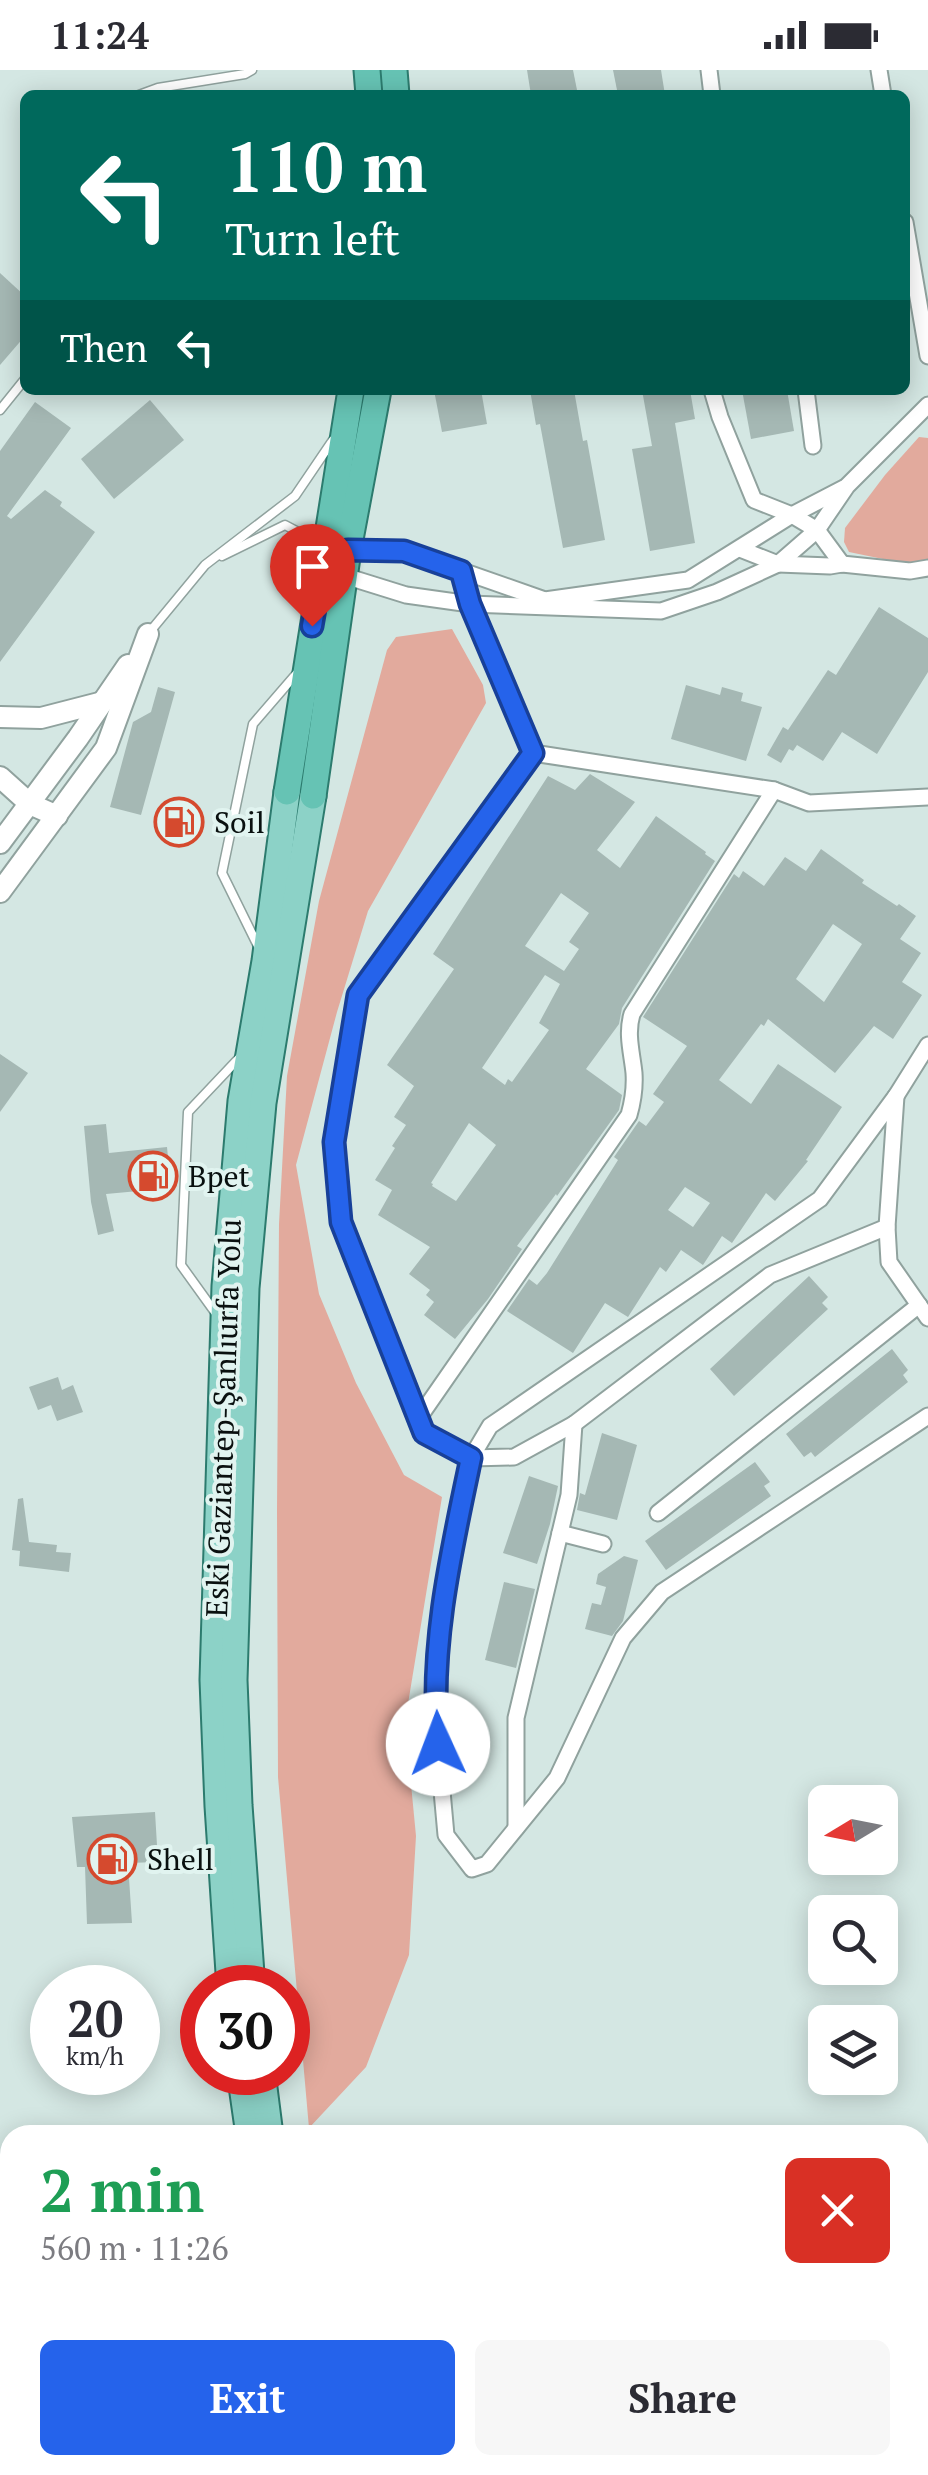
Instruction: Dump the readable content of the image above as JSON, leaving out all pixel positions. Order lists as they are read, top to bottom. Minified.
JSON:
{"streets":{"main road":["Eski Gaziantep-Şanlıurfa Yolu"]},"places":{"fuel station":["Soil","Bpet","Shell"]},"north":"left","page":{"status":"11:24","turn":["110 m","Turn left"],"then":"Then","speed":"20 km/h","limit":"30","heading":["2 min","560 m · 11:26"],"buttons":["Exit","Share"]}}
